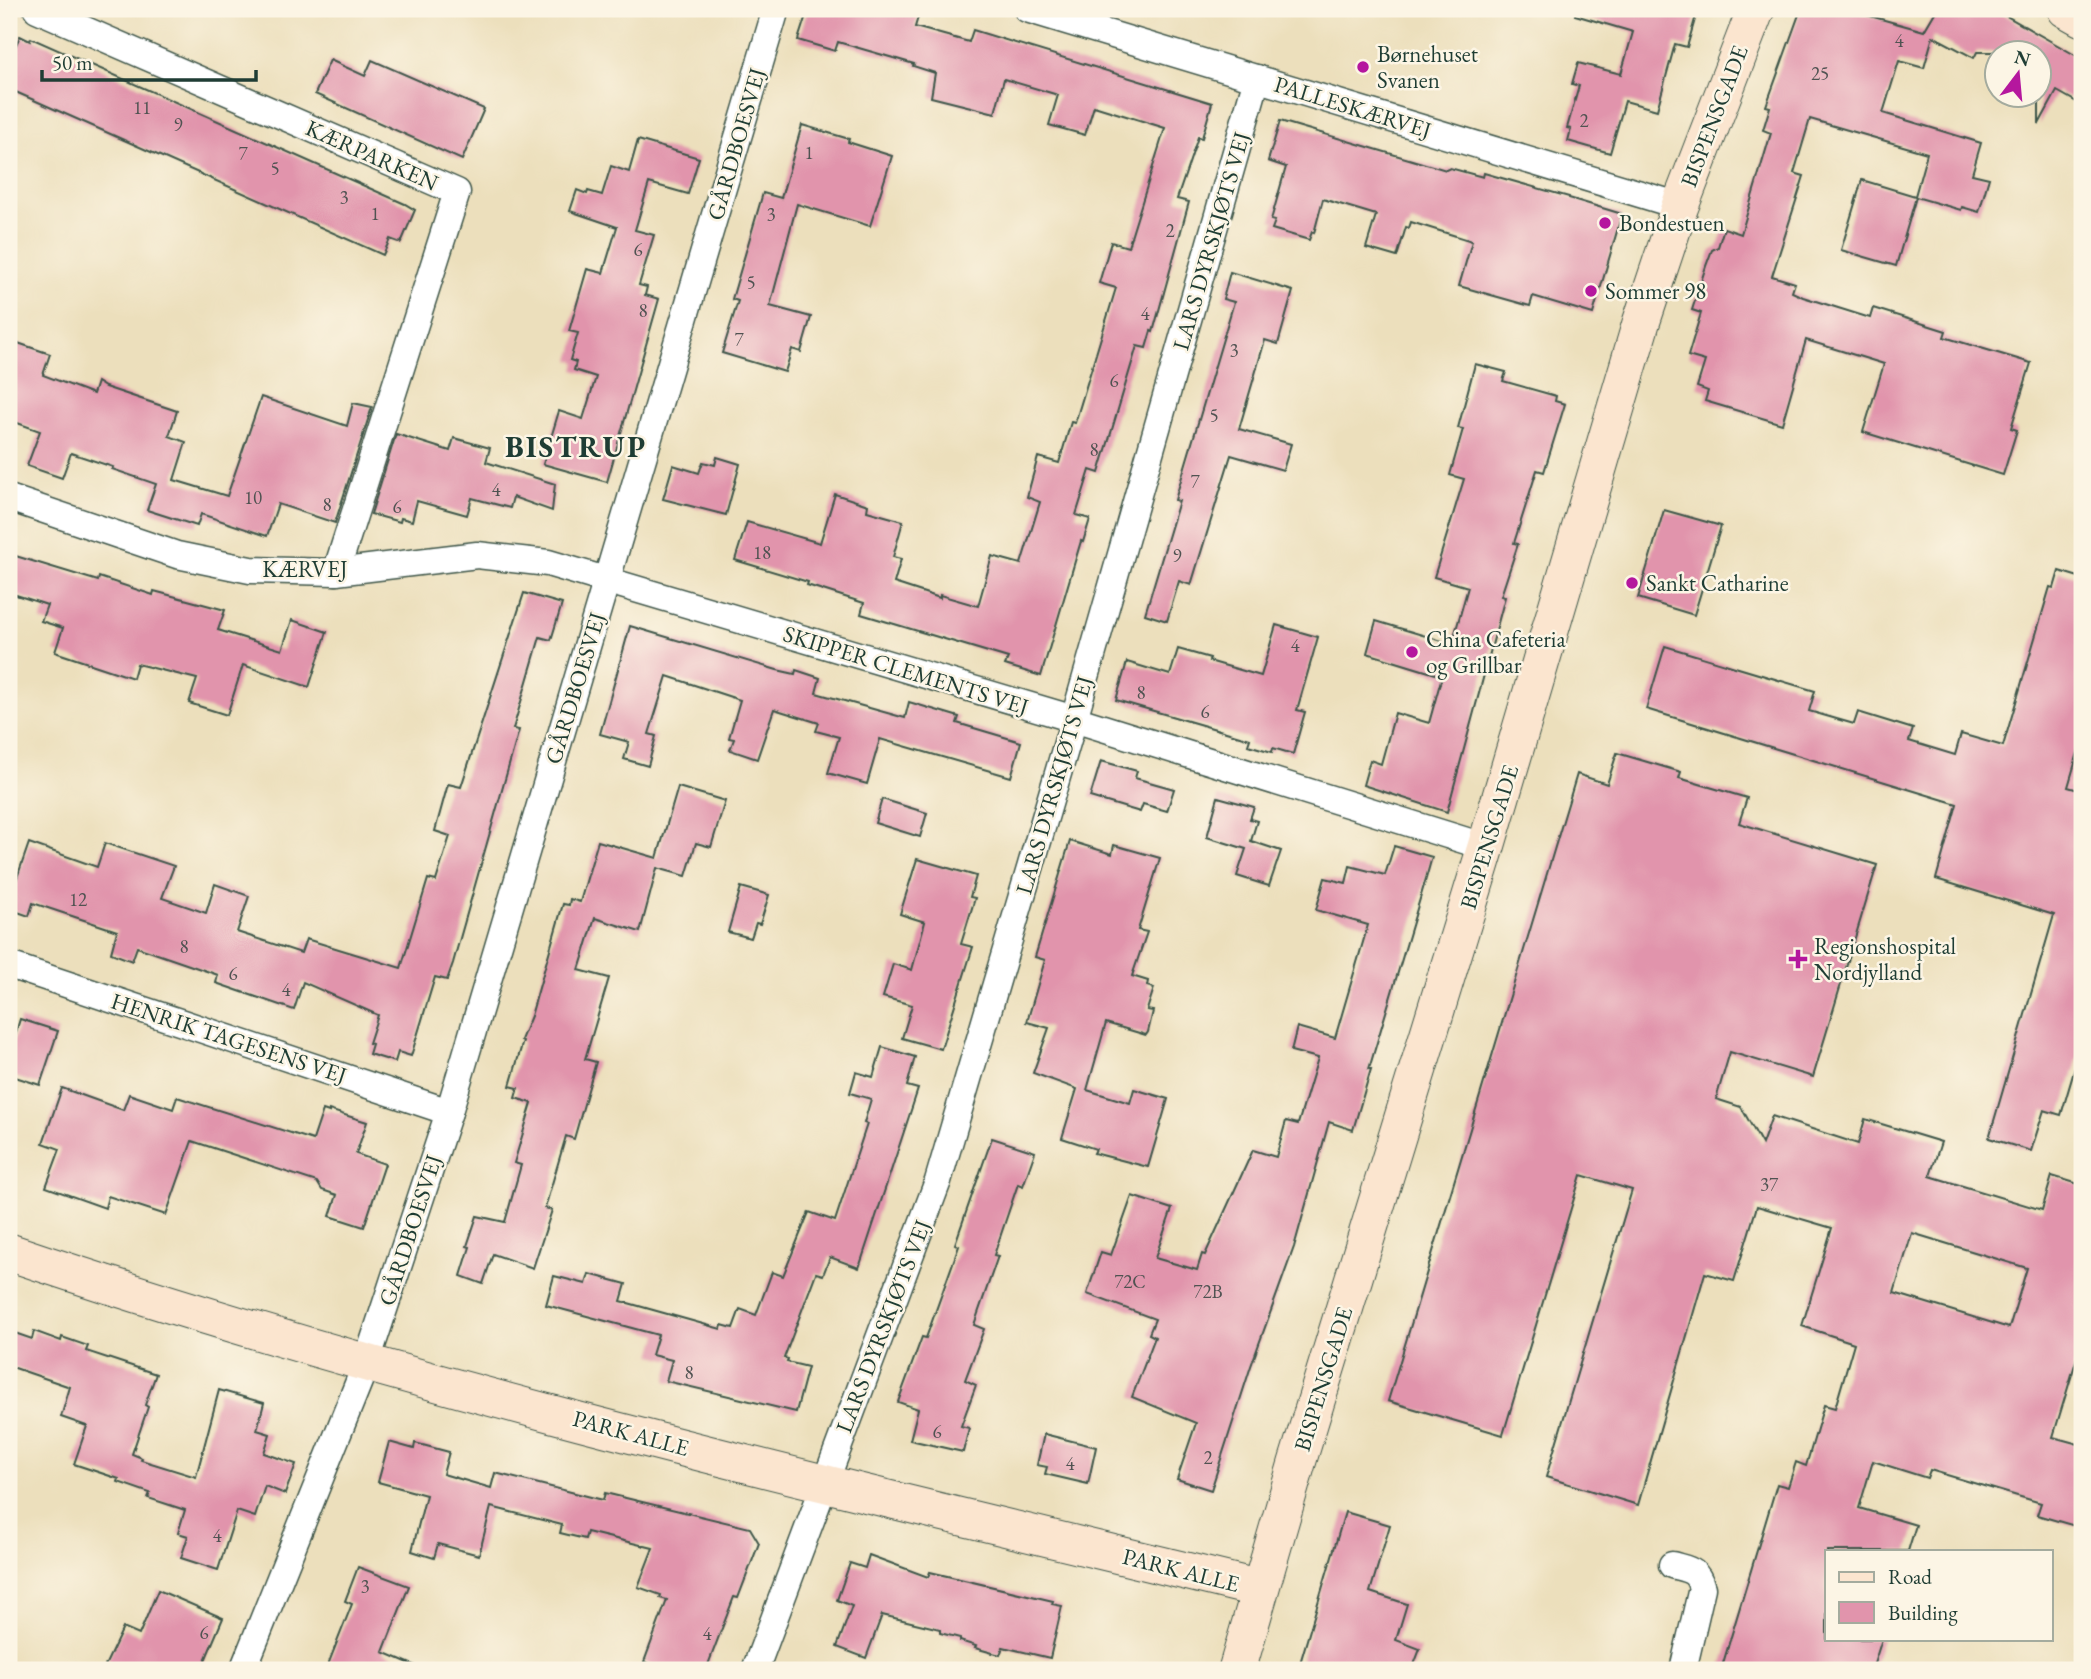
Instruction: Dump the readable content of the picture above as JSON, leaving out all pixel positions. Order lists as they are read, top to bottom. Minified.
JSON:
{"streets":{"street":["PALLESKÆRVEJ","BISPENSGADE","GÅRDBOESVEJ","KÆRPARKEN","LARS DYRSKJØTS VEJ","KÆRVEJ","SKIPPER CLEMENTS VEJ","HENRIK TAGESENS VEJ","PARK ALLE"]},"crossings":[["PALLESKÆRVEJ","BISPENSGADE"],["PALLESKÆRVEJ","LARS DYRSKJØTS VEJ"],["BISPENSGADE","SKIPPER CLEMENTS VEJ"],["BISPENSGADE","PARK ALLE"],["GÅRDBOESVEJ","KÆRVEJ"],["GÅRDBOESVEJ","SKIPPER CLEMENTS VEJ"],["GÅRDBOESVEJ","HENRIK TAGESENS VEJ"],["GÅRDBOESVEJ","PARK ALLE"],["KÆRPARKEN","KÆRVEJ"],["LARS DYRSKJØTS VEJ","SKIPPER CLEMENTS VEJ"],["LARS DYRSKJØTS VEJ","PARK ALLE"],["KÆRVEJ","SKIPPER CLEMENTS VEJ"]],"districts":["BISTRUP"],"places":{"other":["Børnehuset Svanen","Bondestuen","Sommer 98","Sankt Catharine","China Cafeteria og Grillbar"],"health":["Regionshospital Nordjylland"]},"house_numbers":["4","25","11","2","9","1","7","5","3","1","3","2","6","5","8","4","7","3","6","5","8","7","4","10","8","6","18","9","4","8","6","12","8","6","4","37","72C","72B","8","6","2","4","4","3","6","4"],"legend":["Road","Building"],"scale_bar":"50 m","north":"top"}
